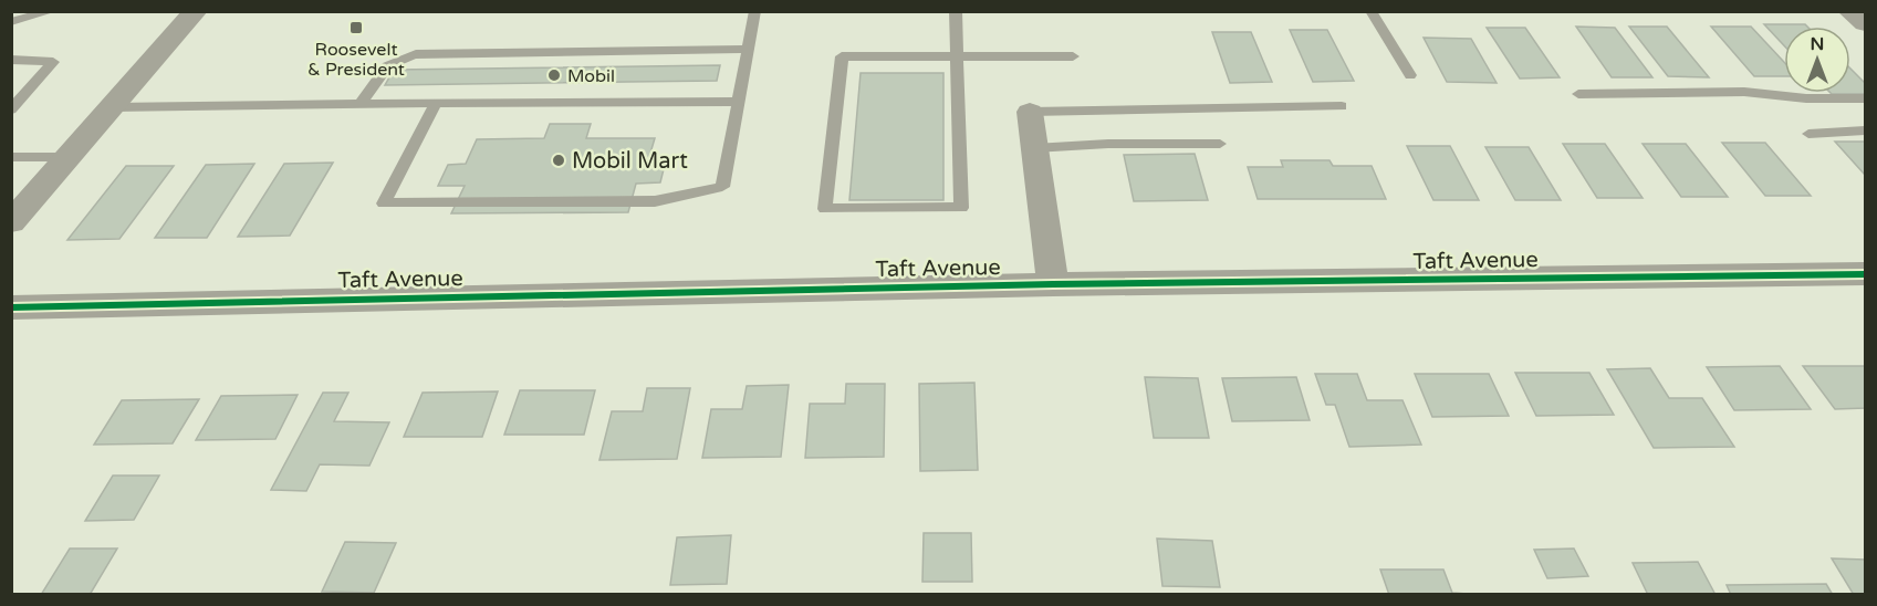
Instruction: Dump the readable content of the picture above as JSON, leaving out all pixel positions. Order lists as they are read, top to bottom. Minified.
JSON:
{"streets":{"street":["Taft Avenue"]},"places":{"transit":["Roosevelt & President"],"other":["Mobil","Mobil Mart"]},"north":"top"}
